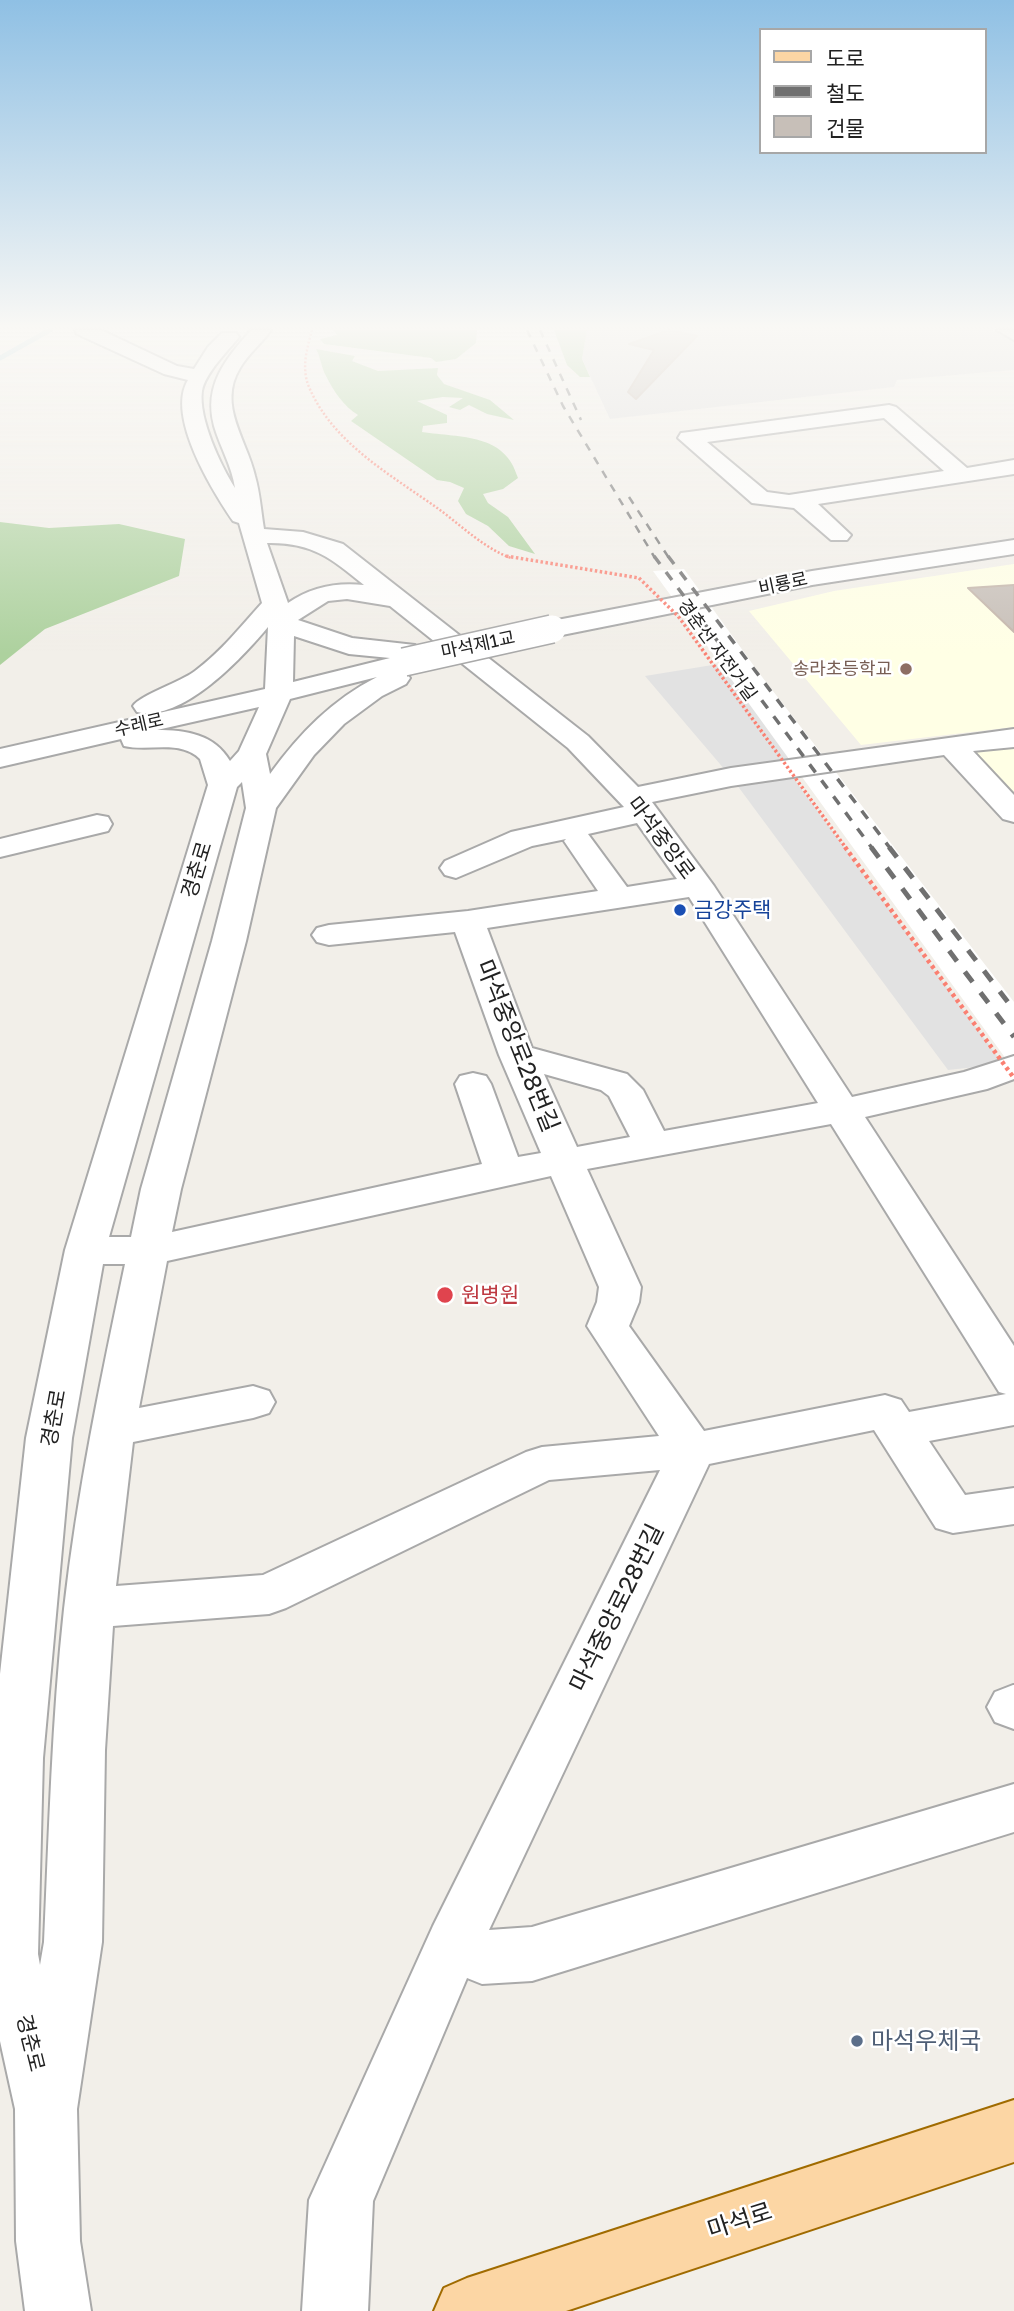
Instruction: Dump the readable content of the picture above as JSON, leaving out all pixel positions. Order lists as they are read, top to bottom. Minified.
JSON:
{"streets":{"main road":["마석로"],"street":["비룡로","마석제1교","수레로","마석중앙로","경춘로","마석중앙로28번길"],"path":["경춘선 자전거길"]},"crossings":[["비룡로","마석제1교"],["수레로","경춘로"],["마석중앙로","경춘로"]],"places":["송라초등학교","금강주택","원병원","마석우체국"],"legend":["도로","철도","건물"]}
